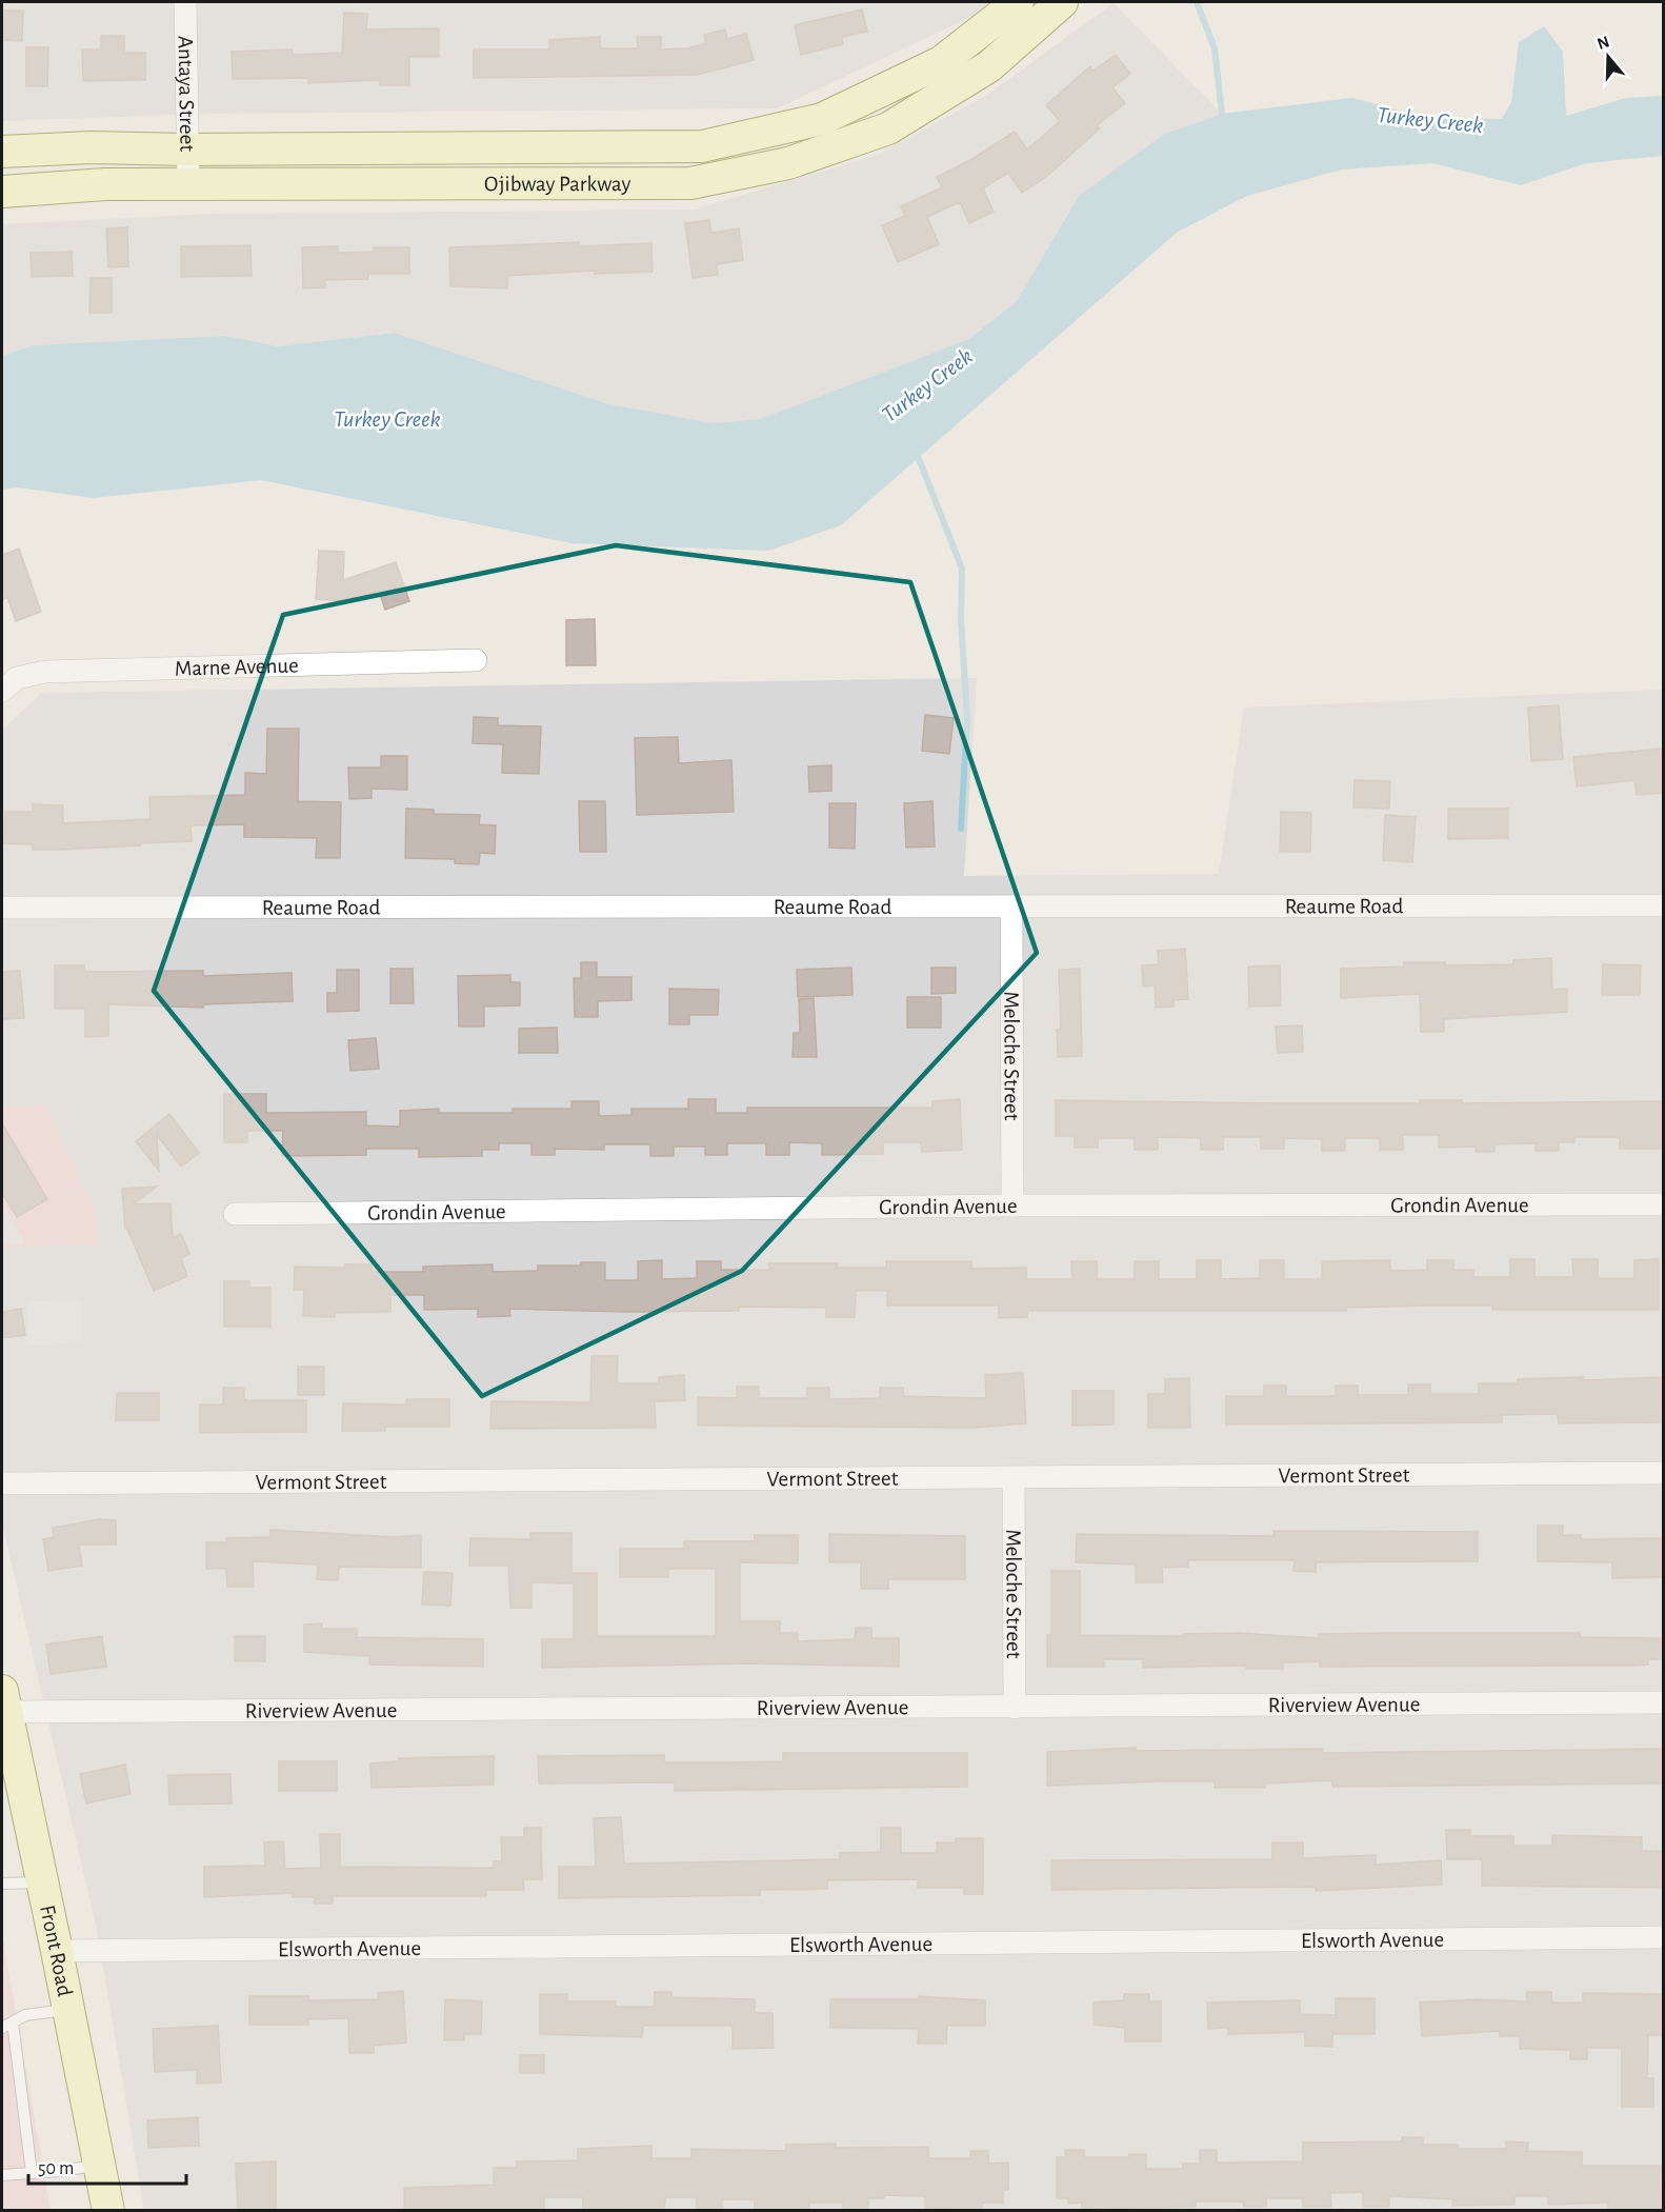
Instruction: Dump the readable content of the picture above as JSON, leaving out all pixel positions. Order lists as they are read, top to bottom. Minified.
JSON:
{"streets":{"main road":["Ojibway Parkway","Front Road"],"street":["Antaya Street","Marne Avenue","Reaume Road","Meloche Street","Grondin Avenue","Vermont Street","Riverview Avenue","Elsworth Avenue"]},"crossings":[["Antaya Street","Ojibway Parkway"],["Reaume Road","Meloche Street"],["Meloche Street","Grondin Avenue"],["Meloche Street","Vermont Street"],["Meloche Street","Riverview Avenue"],["Riverview Avenue","Front Road"],["Elsworth Avenue","Front Road"]],"water":["Turkey Creek"],"scale_bar":"50 m","north":"top"}
